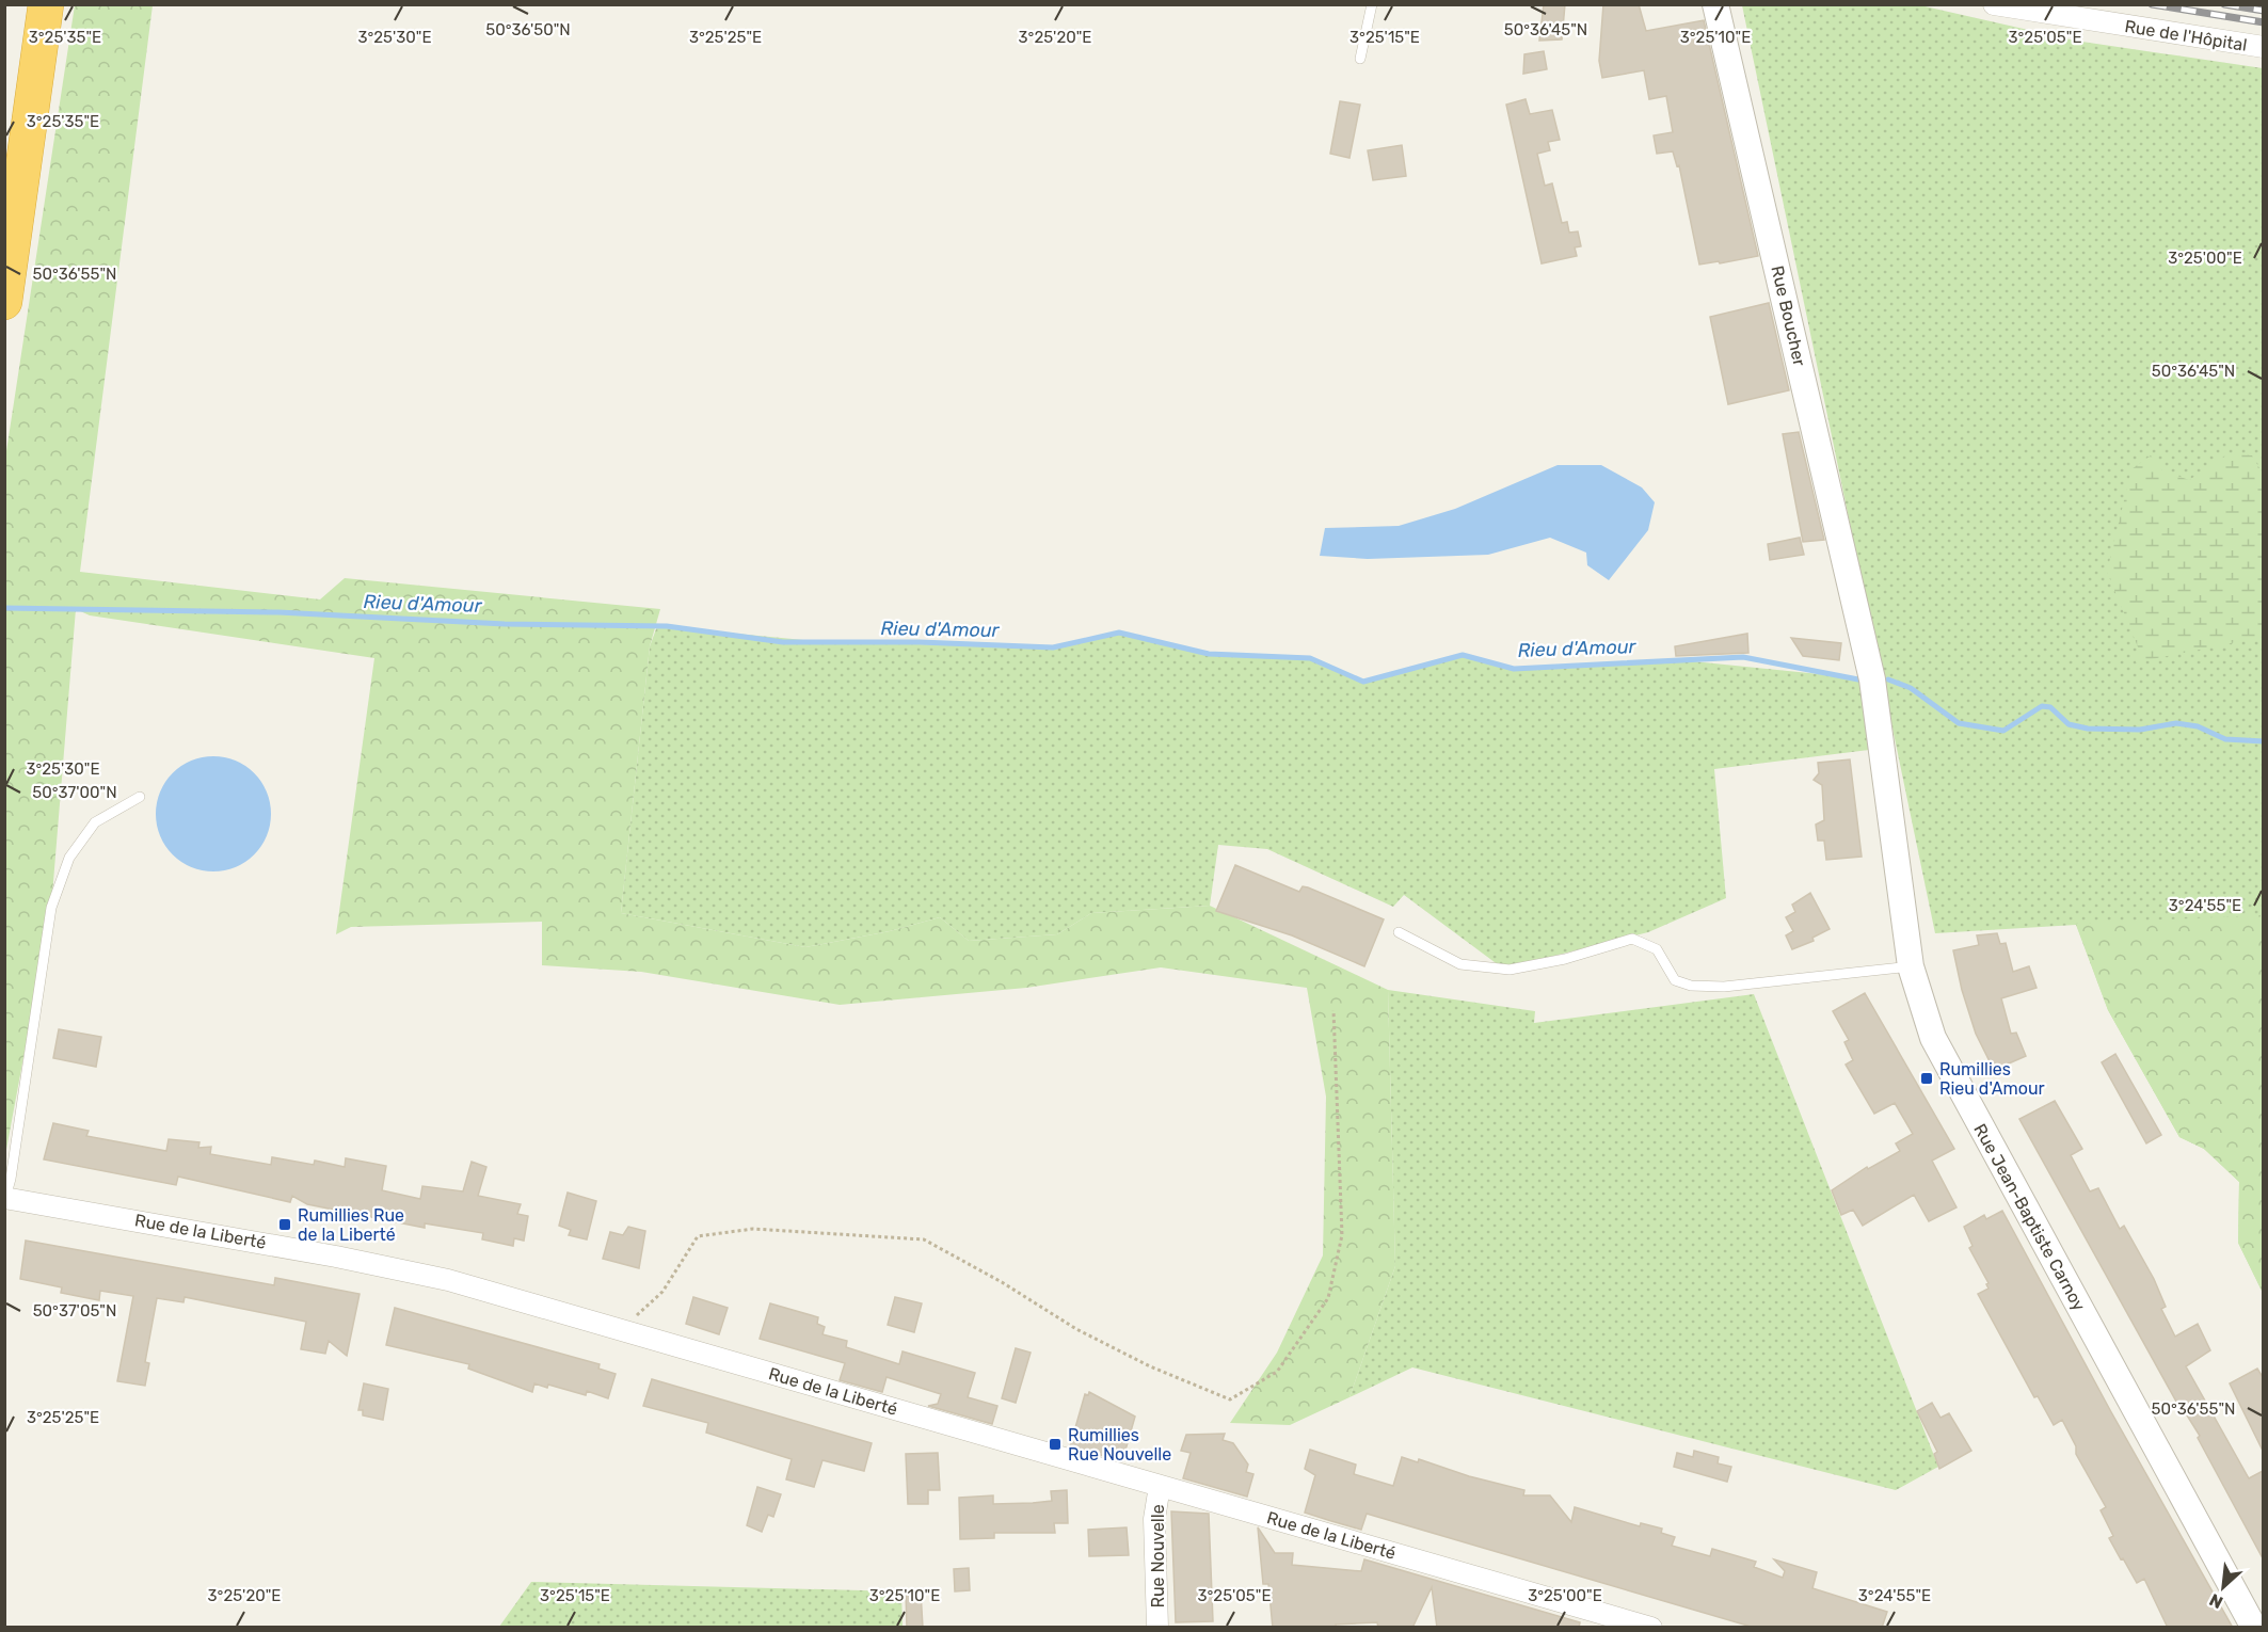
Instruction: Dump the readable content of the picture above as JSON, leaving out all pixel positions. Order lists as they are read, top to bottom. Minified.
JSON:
{"streets":{"street":["Rue de l'Hôpital","Rue Boucher","Rue Jean-Baptiste Carnoy","Rue de la Liberté","Rue Nouvelle"]},"crossings":[["Rue Boucher","Rue Jean-Baptiste Carnoy"],["Rue de la Liberté","Rue Nouvelle"]],"water":["Rieu d'Amour"],"places":{"transit":["Rumillies Rieu d'Amour","Rumillies Rue de la Liberté","Rumillies Rue Nouvelle"]},"north":"bottom left","coordinates":["50°36'50\"N","50°36'45\"N","3°25'35\"E","3°25'30\"E","3°25'25\"E","3°25'20\"E","3°25'15\"E","3°25'10\"E","3°25'05\"E","3°25'00\"E","50°36'55\"N","50°37'00\"N","3°24'55\"E","50°37'05\"N"]}
